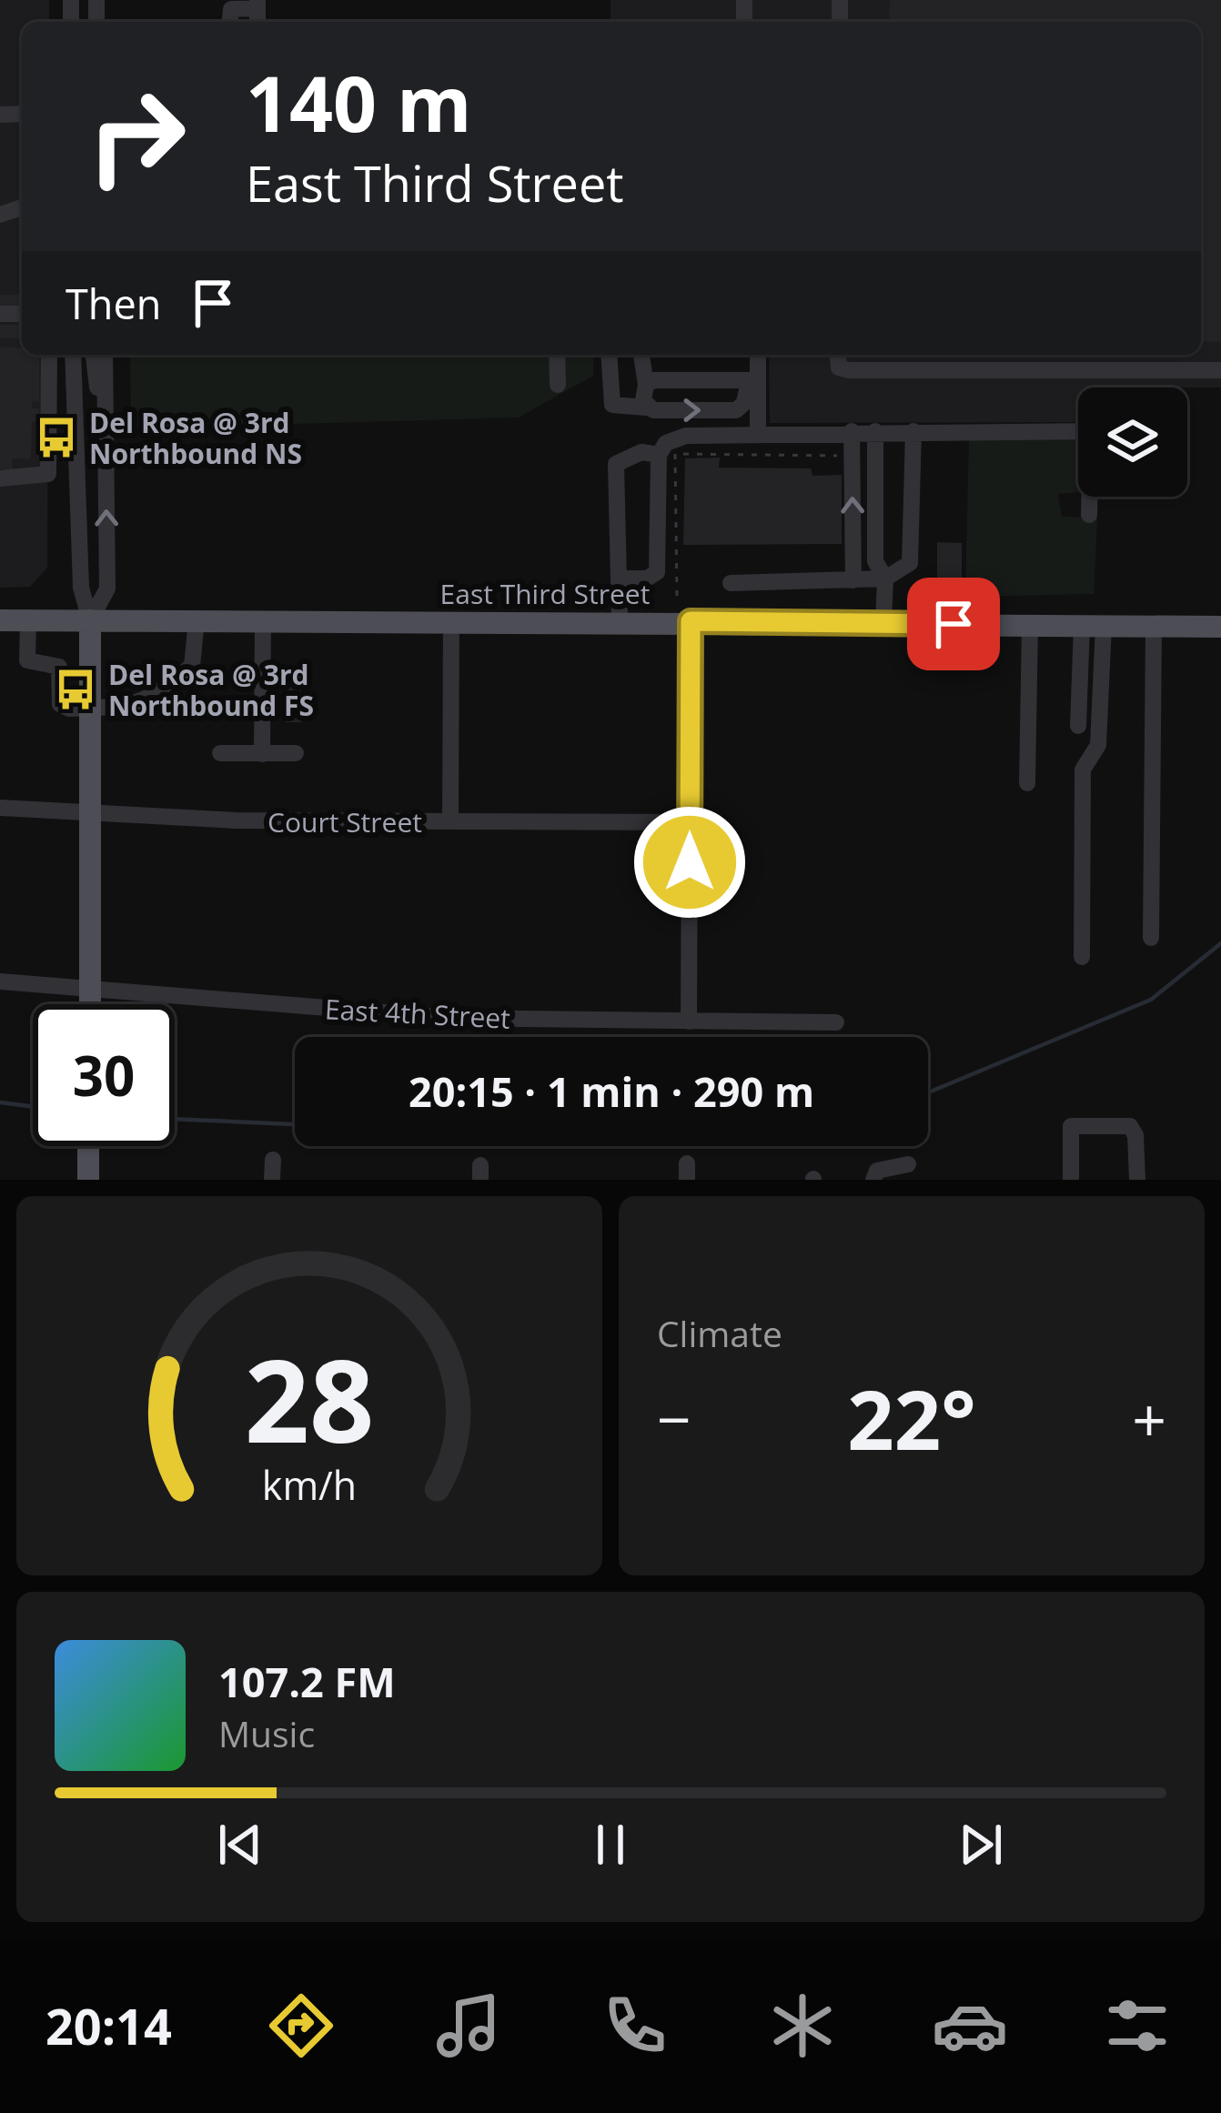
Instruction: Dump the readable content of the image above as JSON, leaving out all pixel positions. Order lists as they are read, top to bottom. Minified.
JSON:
{"streets":{"main road":["East Third Street"],"street":["Court Street","East 4th Street"]},"places":{"bus stop":["Del Rosa @ 3rd Northbound NS","Del Rosa @ 3rd Northbound FS"]},"page":{"turn":["140 m","East Third Street"],"then":"Then","limit":"30","trip":"20:15 · 1 min · 290 m","tile":"Climate","heat":["−","22°","+"],"song":["107.2 FM","Music"],"tabs":"20:14","gauge":["28","km/h"]}}
